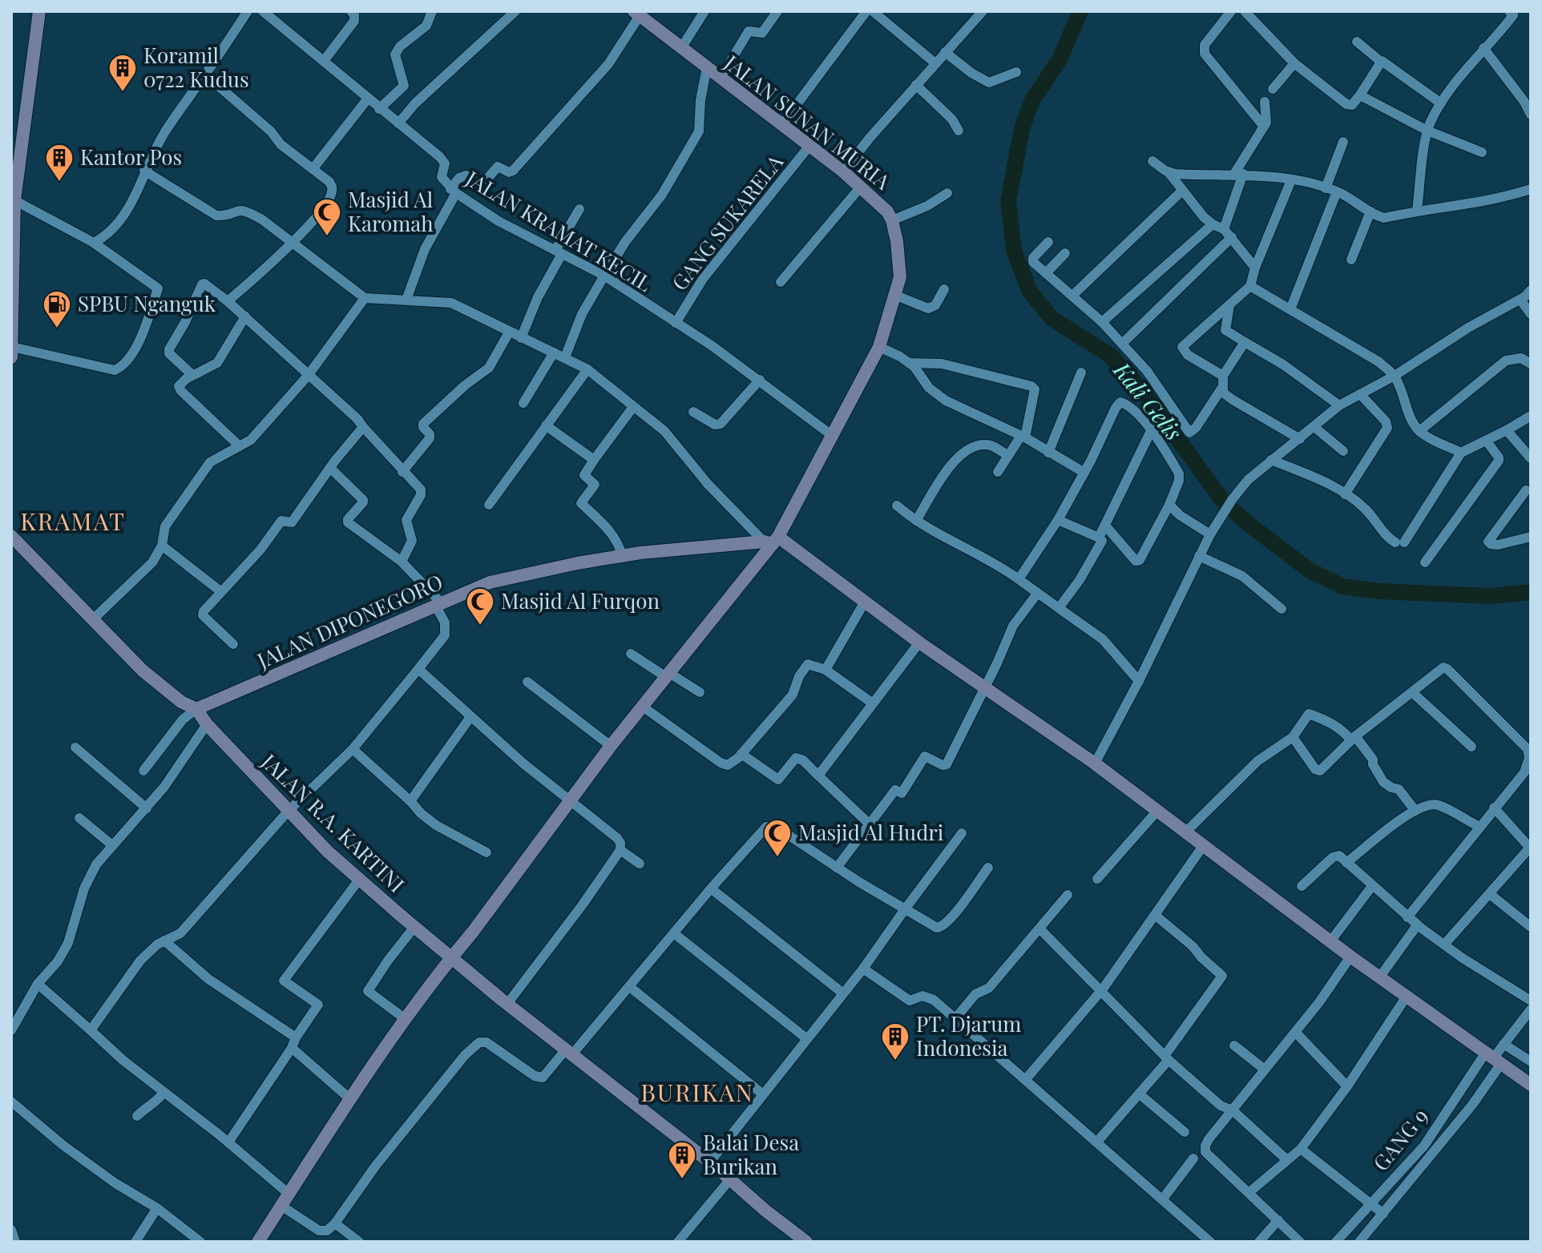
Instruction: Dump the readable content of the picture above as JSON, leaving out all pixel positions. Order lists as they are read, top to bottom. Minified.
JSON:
{"streets":{"main road":["JALAN SUNAN MURIA","JALAN DIPONEGORO","JALAN R.A. KARTINI"],"street":["GANG SUKARELA","JALAN KRAMAT KECIL","GANG 9"]},"crossings":[["JALAN SUNAN MURIA","GANG SUKARELA"],["JALAN SUNAN MURIA","JALAN KRAMAT KECIL"],["JALAN SUNAN MURIA","JALAN DIPONEGORO"],["JALAN SUNAN MURIA","JALAN R.A. KARTINI"],["GANG SUKARELA","JALAN KRAMAT KECIL"],["JALAN DIPONEGORO","JALAN R.A. KARTINI"]],"districts":["KRAMAT","BURIKAN"],"water":["Kali Gelis"],"places":{"building":["Koramil 0722 Kudus","Kantor Pos","PT. Djarum Indonesia","Balai Desa Burikan"],"mosque":["Masjid Al Karomah","Masjid Al Furqon","Masjid Al Hudri"],"fuel station":["SPBU Nganguk"]}}
